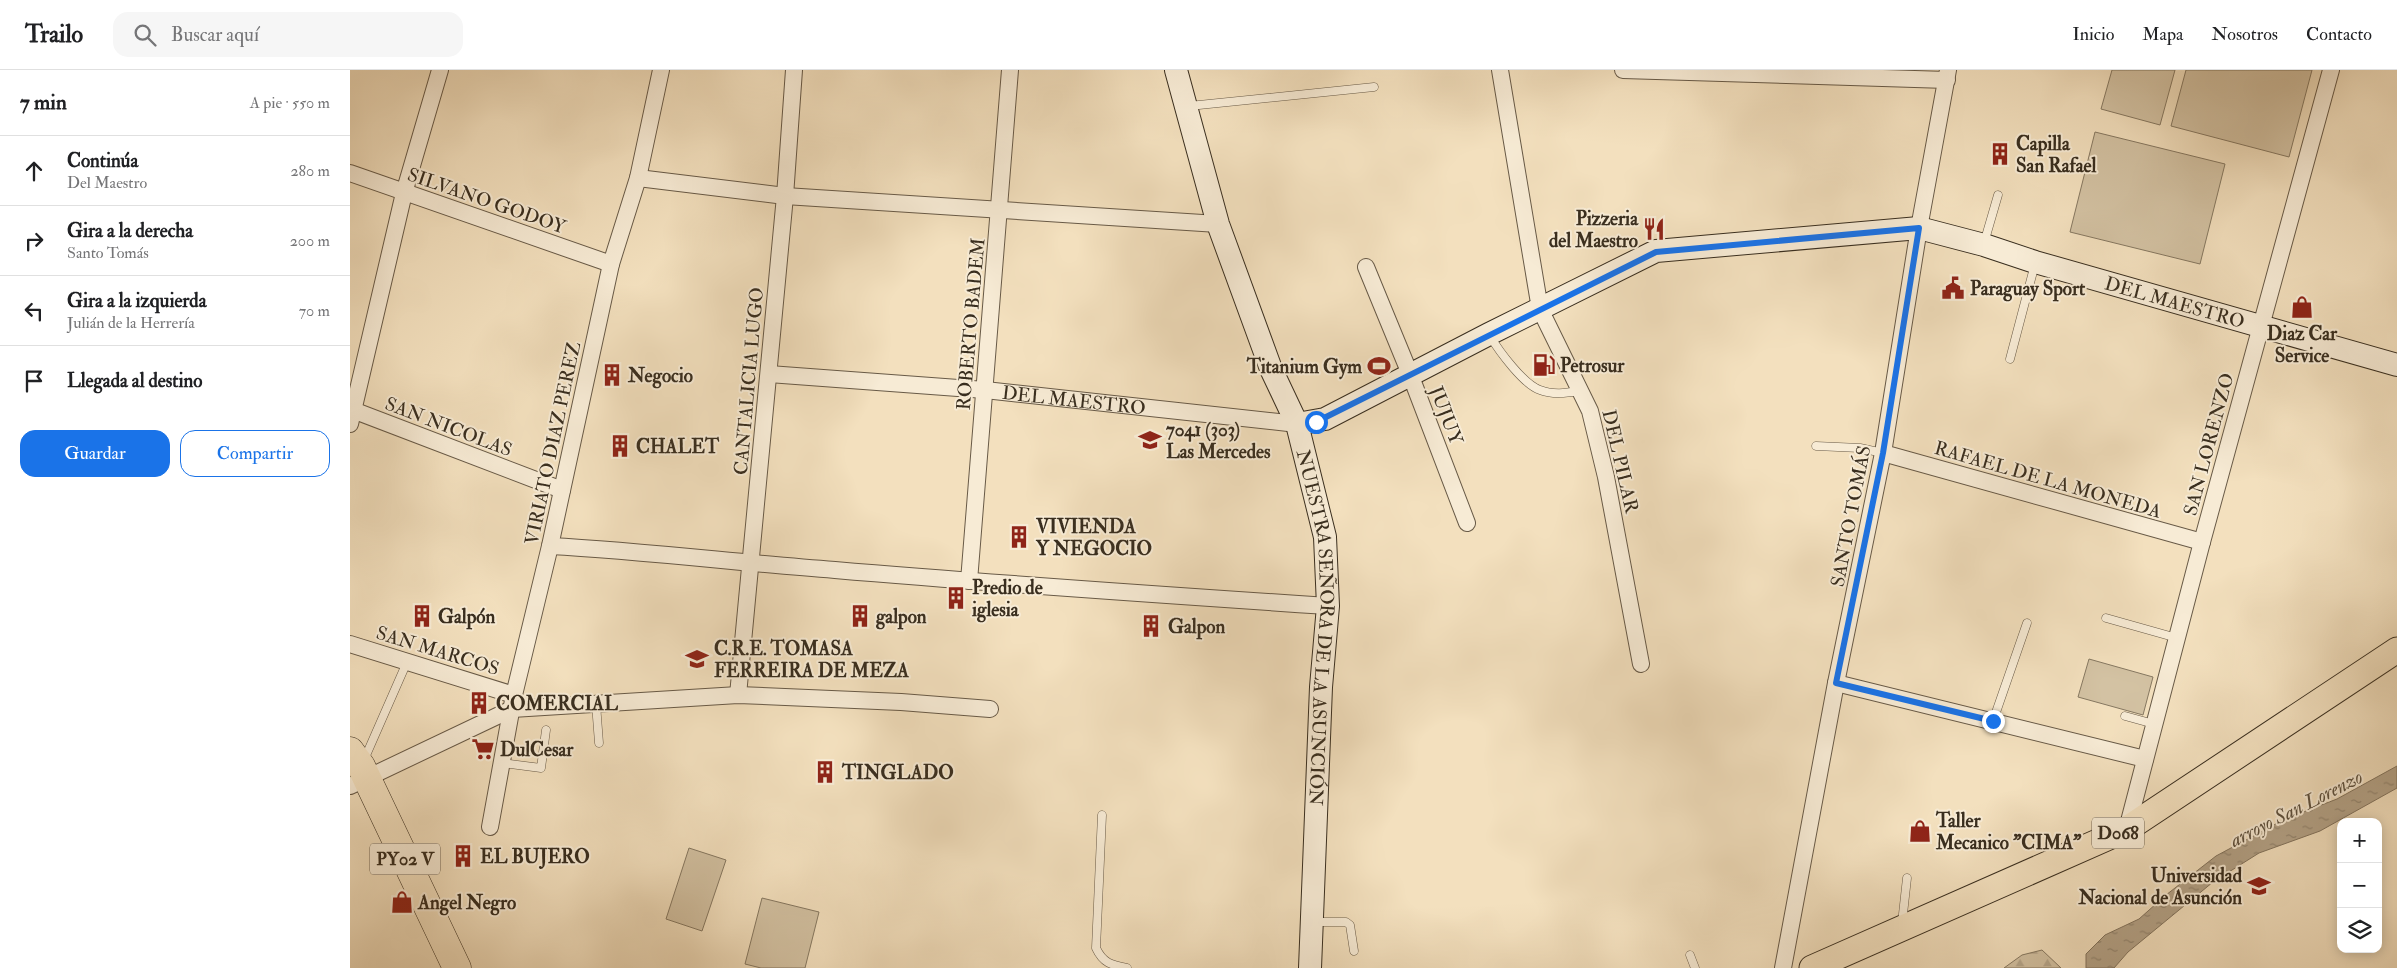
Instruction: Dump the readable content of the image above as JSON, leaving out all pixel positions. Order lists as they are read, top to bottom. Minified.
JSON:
{"streets":{"highway":["PY02 V"],"main road":["D068"],"street":["SILVANO GODOY","DEL MAESTRO","ROBERTO BADEM","CANTALICIA LUGO","JUJUY","SAN NICOLAS","VIRIATO DIAZ PEREZ","SAN LORENZO","DEL PILAR","RAFAEL DE LA MONEDA","SANTO TOMÁS","NUESTRA SEÑORA DE LA ASUNCIÓN","SAN MARCOS"]},"crossings":[["SILVANO GODOY","VIRIATO DIAZ PEREZ"],["DEL MAESTRO","ROBERTO BADEM"],["DEL MAESTRO","CANTALICIA LUGO"],["DEL MAESTRO","JUJUY"],["DEL MAESTRO","SAN LORENZO"],["DEL MAESTRO","DEL PILAR"],["DEL MAESTRO","SANTO TOMÁS"],["DEL MAESTRO","NUESTRA SEÑORA DE LA ASUNCIÓN"],["SAN NICOLAS","VIRIATO DIAZ PEREZ"],["VIRIATO DIAZ PEREZ","SAN MARCOS"],["SAN LORENZO","RAFAEL DE LA MONEDA"],["SAN LORENZO","D068"],["RAFAEL DE LA MONEDA","SANTO TOMÁS"]],"water":["arroyo San Lorenzo"],"places":{"building":["Capilla San Rafael","Negocio","CHALET","VIVIENDA Y NEGOCIO","Predio de iglesia","Galpón","galpon","Galpon","COMERCIAL","TINGLADO","EL BUJERO"],"restaurant":["Pizzeria del Maestro"],"public building":["Paraguay Sport"],"shop":["Diaz Car Service","Taller Mecanico \"CIMA\"","Angel Negro"],"fuel station":["Petrosur"],"sports":["Titanium Gym"],"school or university":["7041 (303) Las Mercedes","C.R.E. TOMASA FERREIRA DE MEZA","Universidad Nacional de Asunción"],"supermarket":["DulCesar"]},"page":{"header":"Trailo","search":"Buscar aquí","nav":["Inicio","Mapa","Nosotros","Contacto"],"heading":["7 min","A pie · 550 m"],"list":[["Continúa","Del Maestro","280 m"],["Gira a la derecha","Santo Tomás","200 m"],["Gira a la izquierda","Julián de la Herrería","70 m"],"Llegada al destino"],"buttons":["Guardar","Compartir"],"map_buttons":["+","−"]}}
